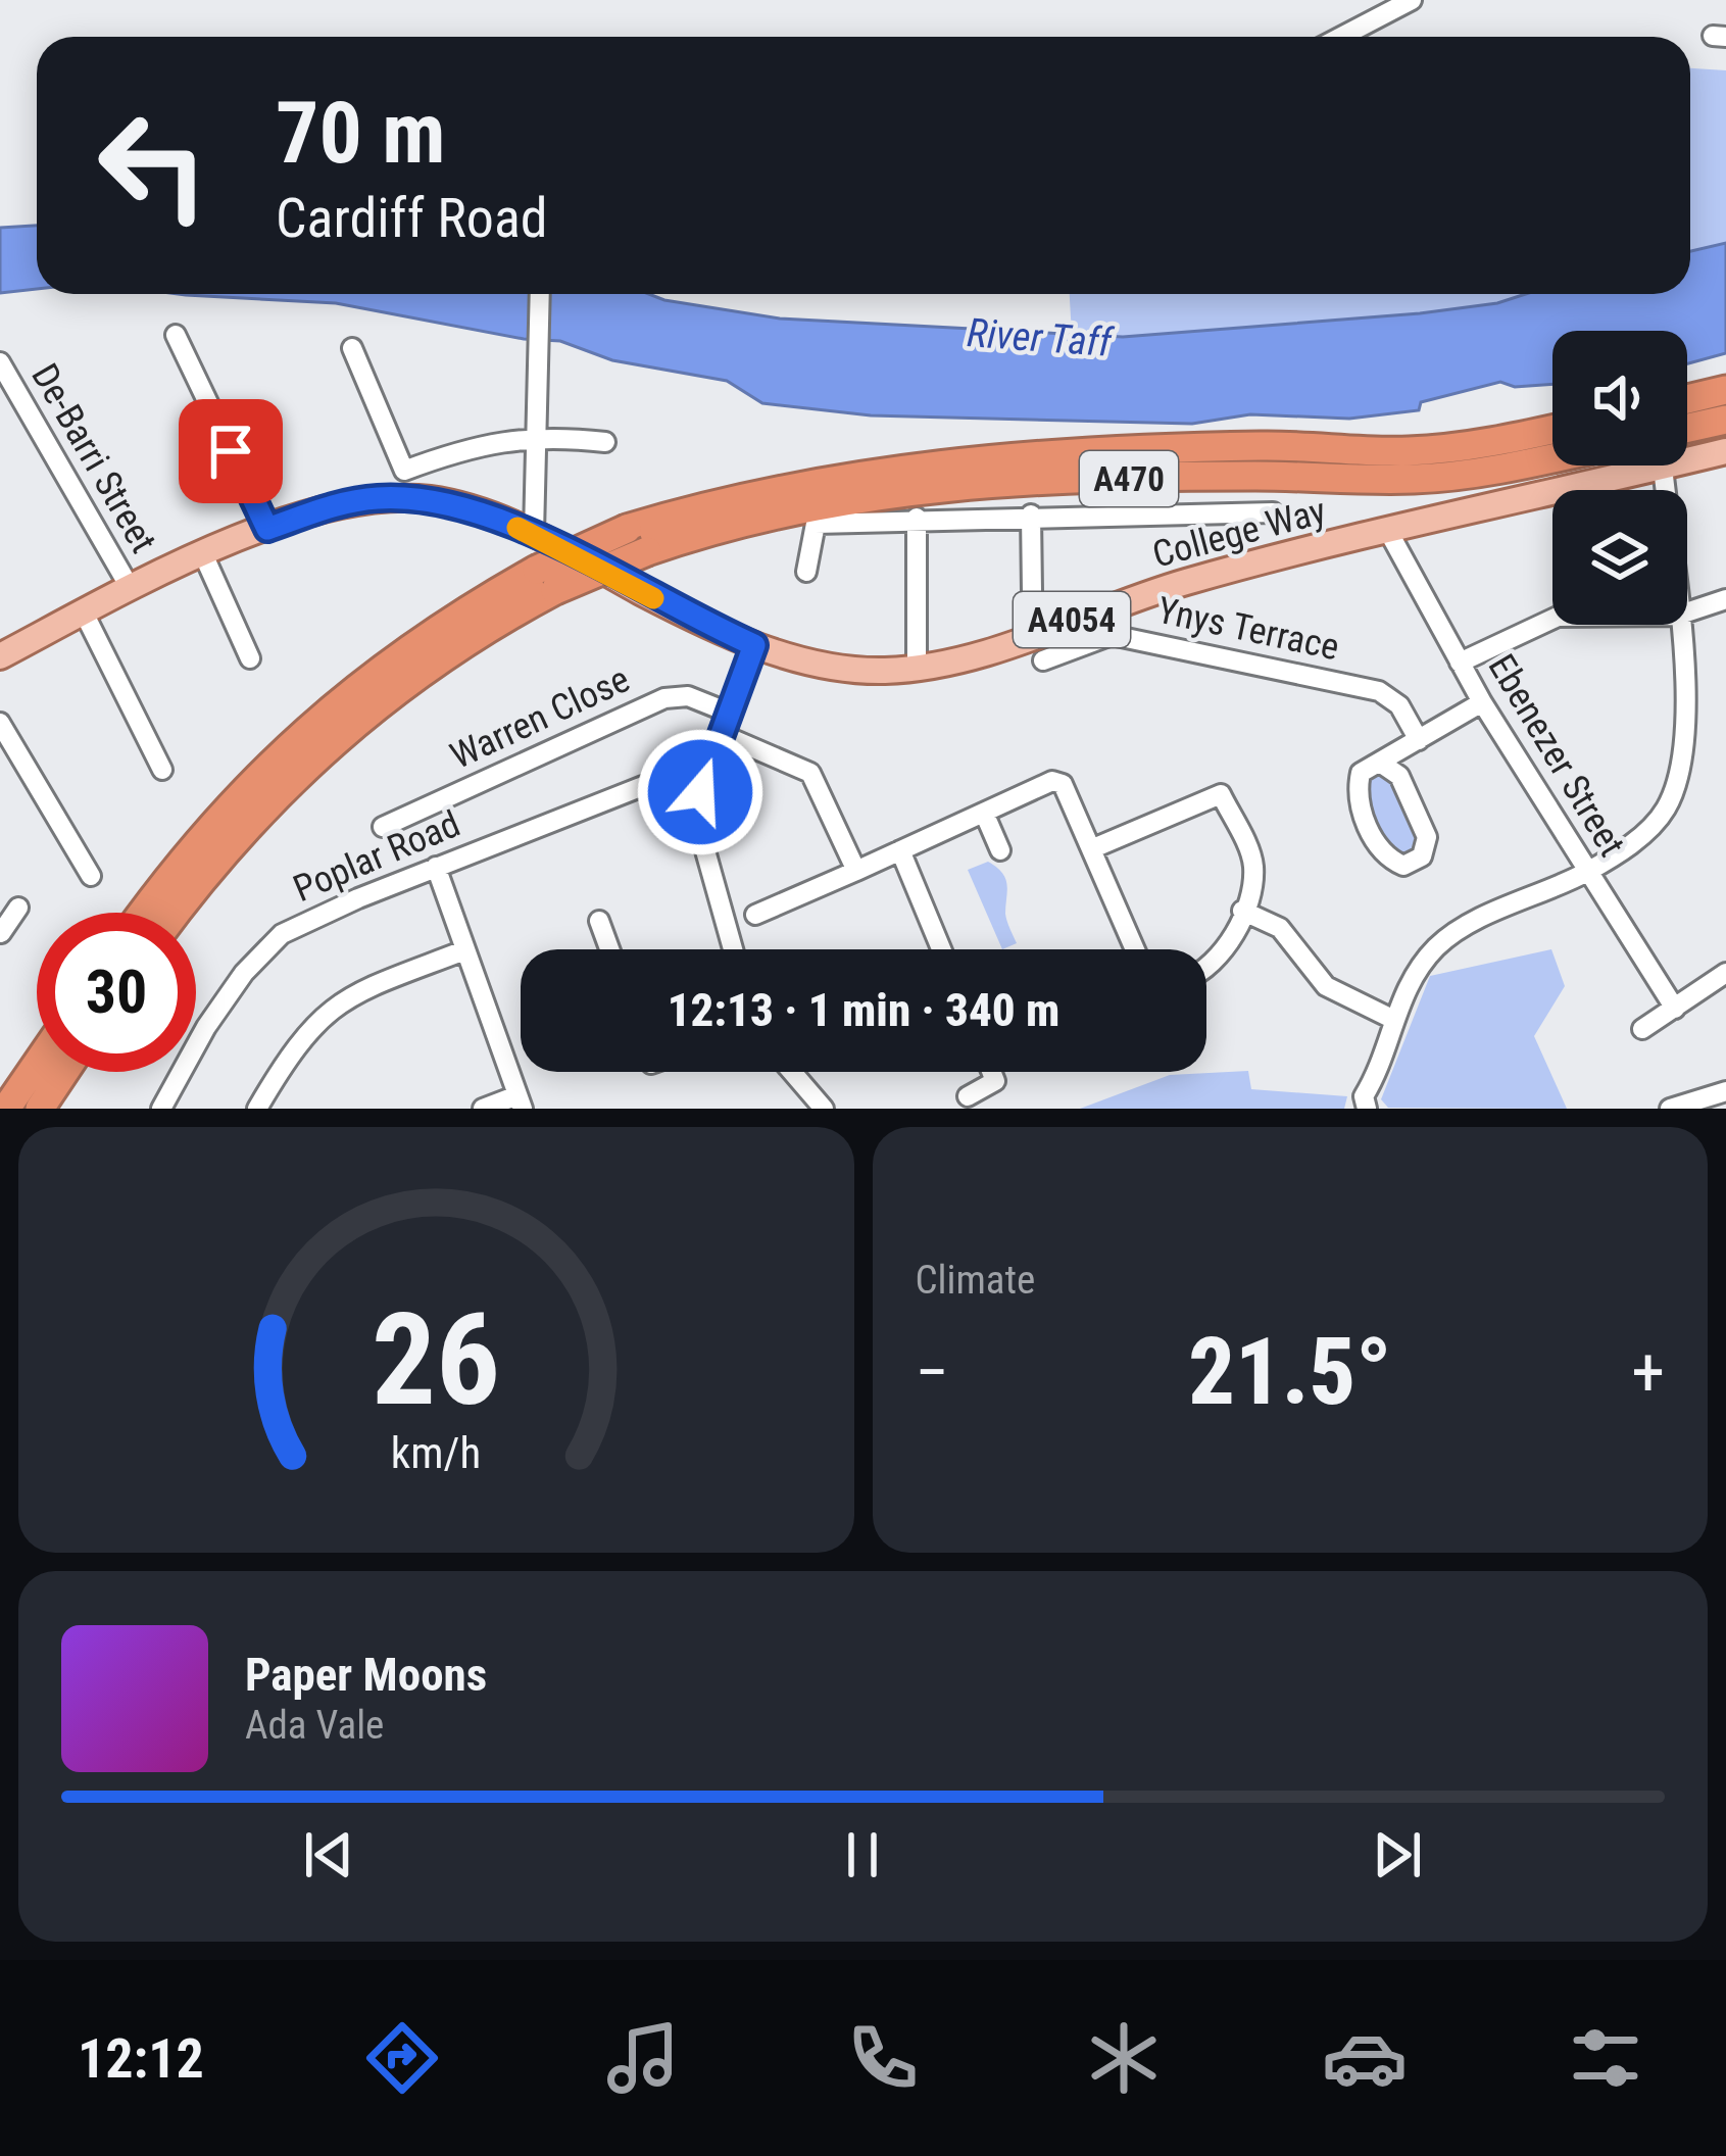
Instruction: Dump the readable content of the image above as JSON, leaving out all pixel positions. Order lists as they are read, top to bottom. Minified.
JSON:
{"streets":{"highway":["A470"],"main road":["College Way","A4054"],"street":["De-Barri Street","Ynys Terrace","Warren Close","Ebenezer Street","Poplar Road"]},"crossings":[["De-Barri Street","A4054"],["College Way","A4054"],["College Way","Ebenezer Street"],["A4054","Ebenezer Street"]],"water":["River Taff"],"page":{"turn":["70 m","Cardiff Road"],"limit":"30","trip":"12:13 · 1 min · 340 m","tile":"Climate","heat":["−","21.5°","+"],"song":["Paper Moons","Ada Vale"],"tabs":"12:12","gauge":["26","km/h"]}}
